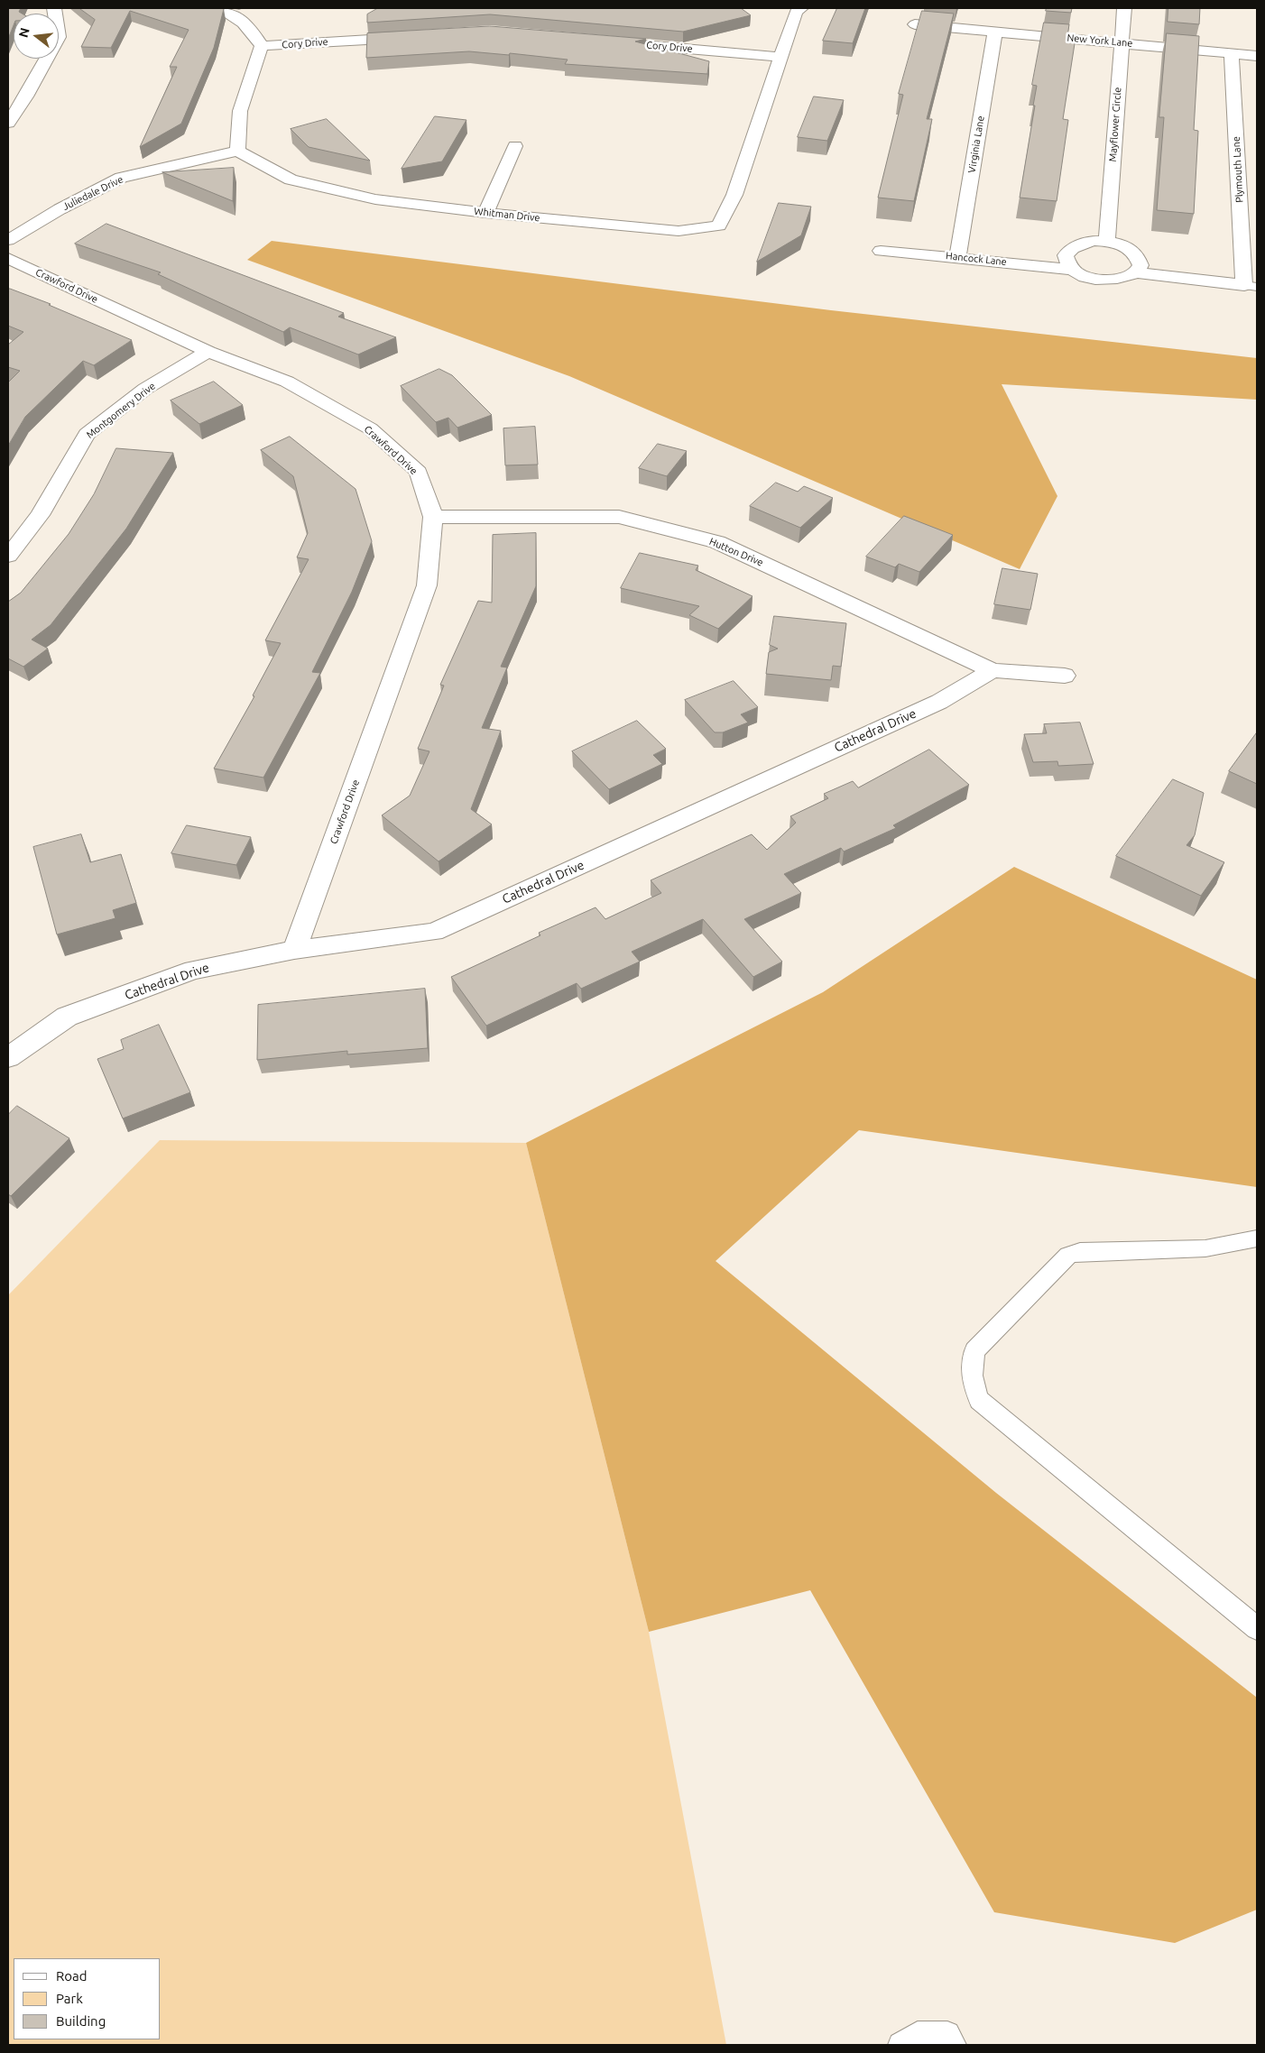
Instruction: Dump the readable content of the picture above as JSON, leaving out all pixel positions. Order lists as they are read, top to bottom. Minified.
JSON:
{"streets":{"street":["New York Lane","Cory Drive","Mayflower Circle","Virginia Lane","Plymouth Lane","Juliedale Drive","Whitman Drive","Hancock Lane","Crawford Drive","Montgomery Drive","Hutton Drive","Cathedral Drive"]},"crossings":[["New York Lane","Mayflower Circle"],["New York Lane","Virginia Lane"],["New York Lane","Plymouth Lane"],["Cory Drive","Whitman Drive"],["Virginia Lane","Hancock Lane"],["Plymouth Lane","Hancock Lane"],["Juliedale Drive","Whitman Drive"],["Crawford Drive","Montgomery Drive"],["Crawford Drive","Hutton Drive"],["Crawford Drive","Cathedral Drive"],["Hutton Drive","Cathedral Drive"]],"legend":["Road","Park","Building"],"north":"left"}
